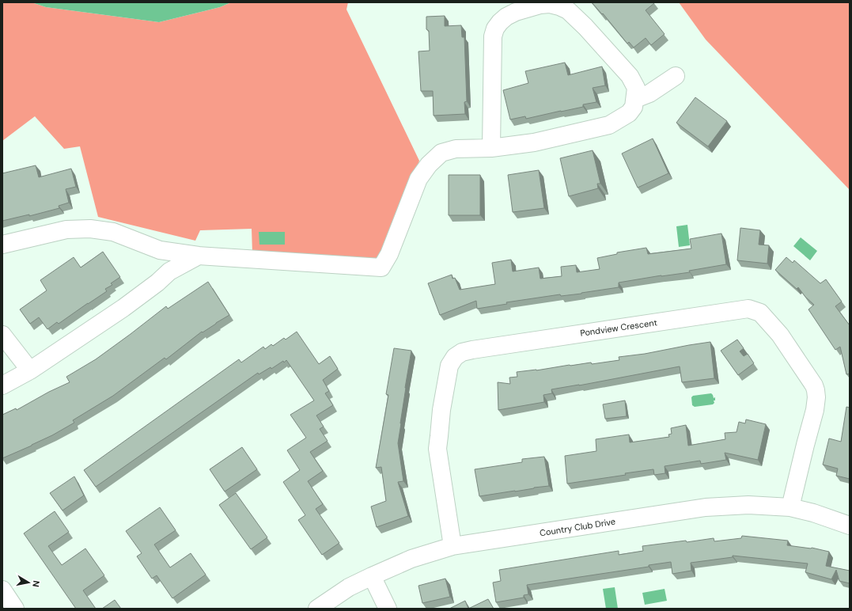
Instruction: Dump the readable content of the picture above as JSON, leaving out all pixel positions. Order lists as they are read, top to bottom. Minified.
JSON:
{"streets":{"street":["Pondview Crescent","Country Club Drive"]},"crossings":[["Pondview Crescent","Country Club Drive"]],"north":"right"}
